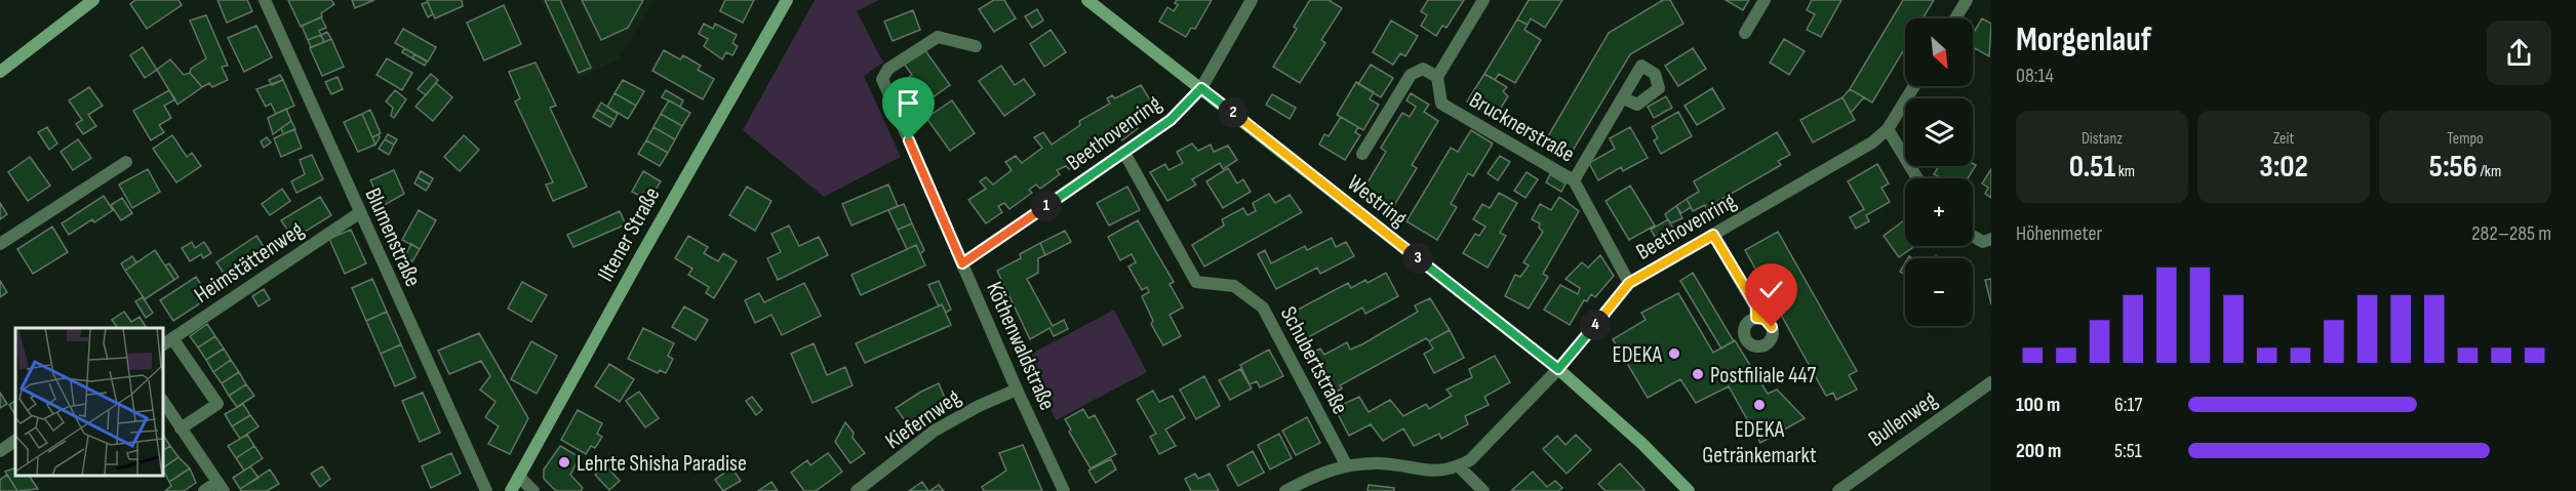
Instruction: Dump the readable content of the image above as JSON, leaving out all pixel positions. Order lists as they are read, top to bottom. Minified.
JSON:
{"streets":{"street":["Brucknerstraße","Beethovenring","Westring","Iltener Straße","Blumenstraße","Heimstättenweg","Köthenwaldstraße","Schubertstraße","Kiefernweg","Bullenweg"]},"crossings":[["Brucknerstraße","Beethovenring"],["Beethovenring","Westring"],["Beethovenring","Köthenwaldstraße"],["Beethovenring","Schubertstraße"],["Blumenstraße","Heimstättenweg"],["Köthenwaldstraße","Kiefernweg"]],"places":["EDEKA","Postfiliale 447","EDEKA Getränkemarkt","Lehrte Shisha Paradise"],"north":"bottom right","page":{"heading":["Morgenlauf","08:14"],"map_buttons":["+","−"],"pins":["2","1","3","4"],"stats":[["Distanz","0.51 km"],["Zeit","3:02"],["Tempo","5:56 /km"]],"chart":["Höhenmeter","282–285 m"],"list":[{"name":"100 m","note":"6:17"},{"name":"200 m","note":"5:51"}]}}
